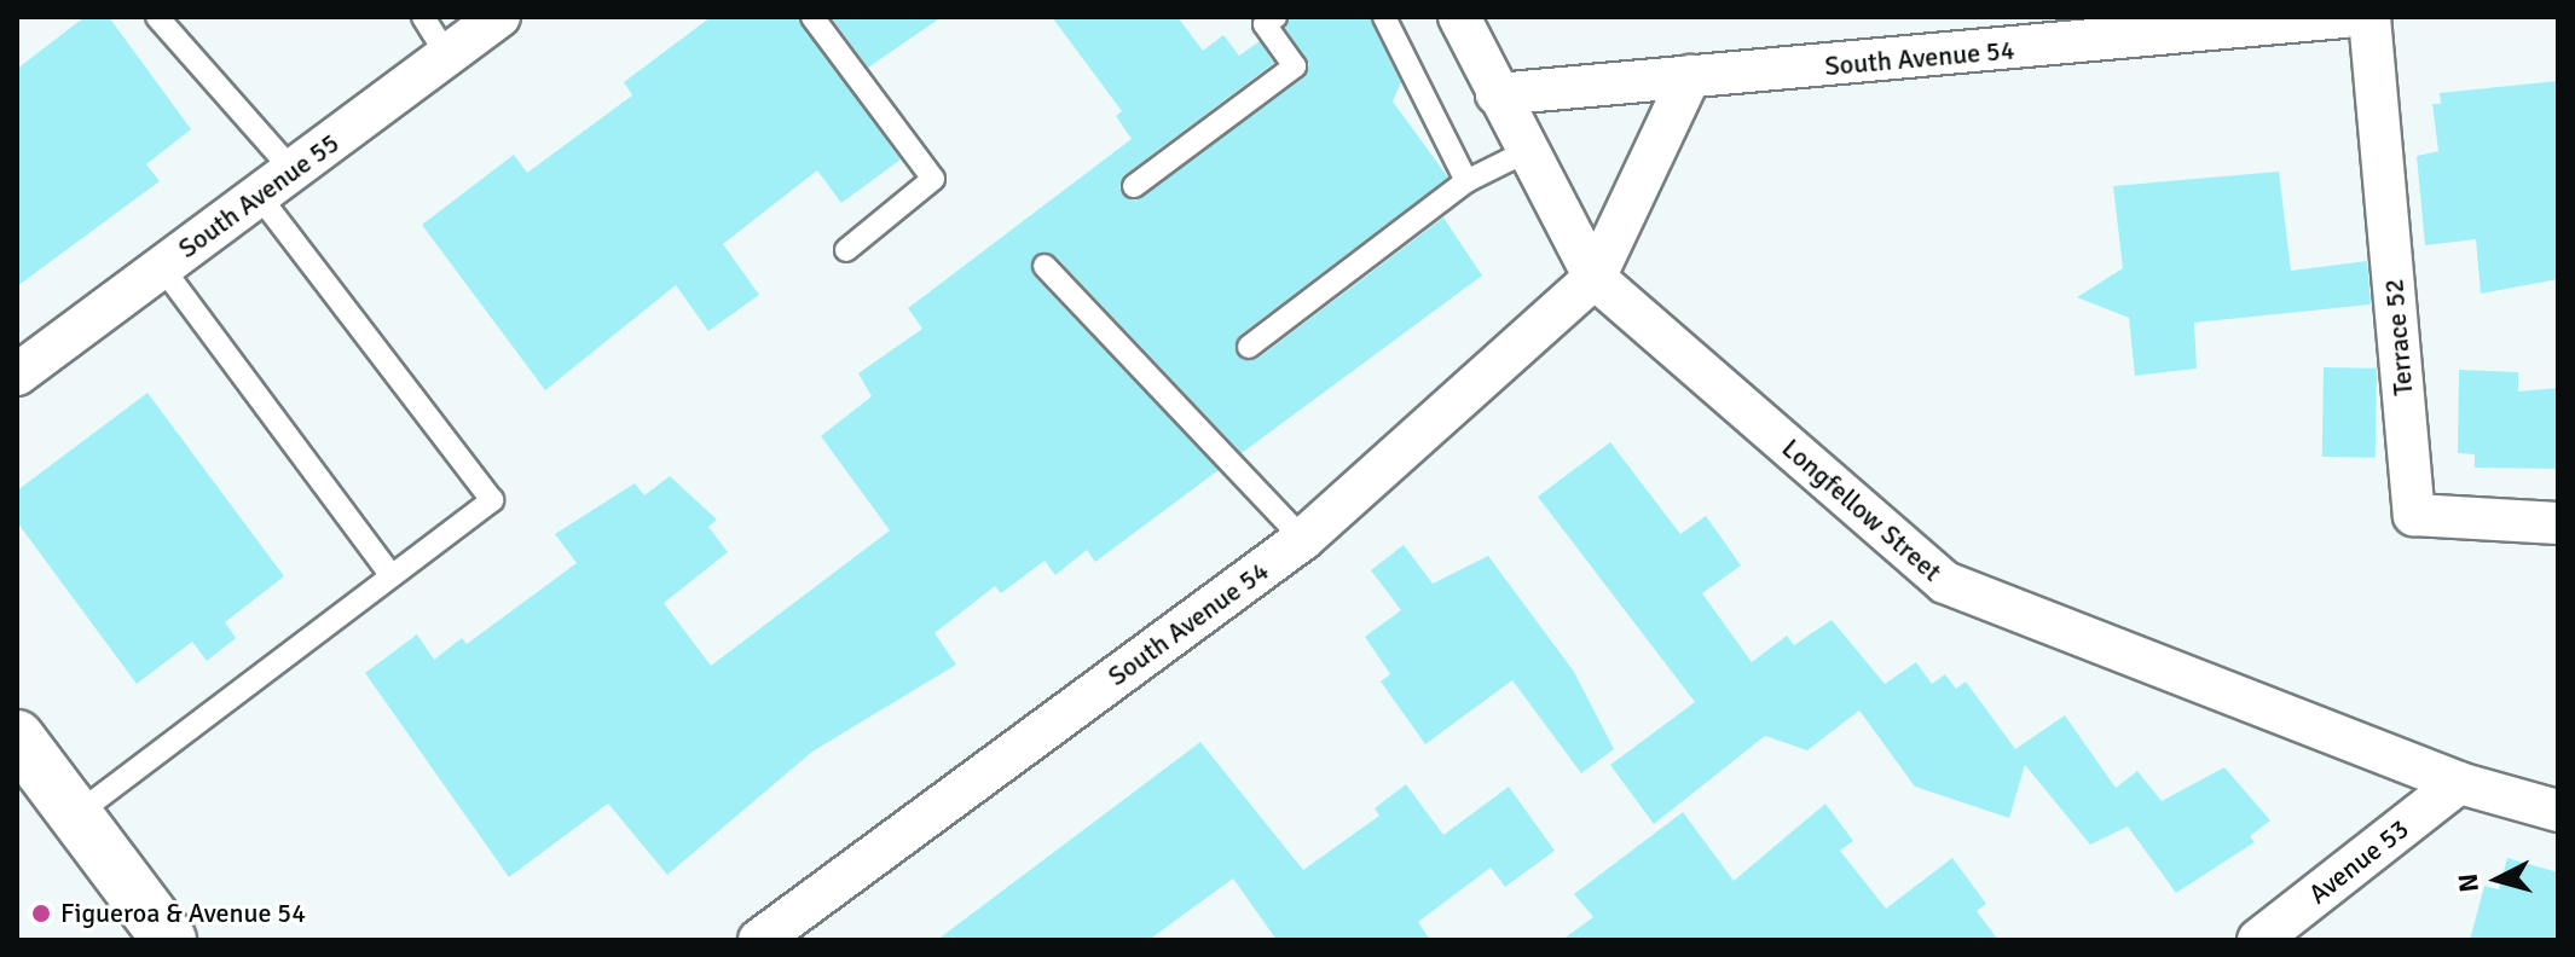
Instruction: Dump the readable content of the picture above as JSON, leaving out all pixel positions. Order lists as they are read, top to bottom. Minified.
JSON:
{"streets":{"street":["South Avenue 54","South Avenue 55","Terrace 52","Longfellow Street","Avenue 53"]},"crossings":[["South Avenue 54","Longfellow Street"],["Longfellow Street","Avenue 53"]],"places":["Figueroa & Avenue 54"],"north":"left"}
